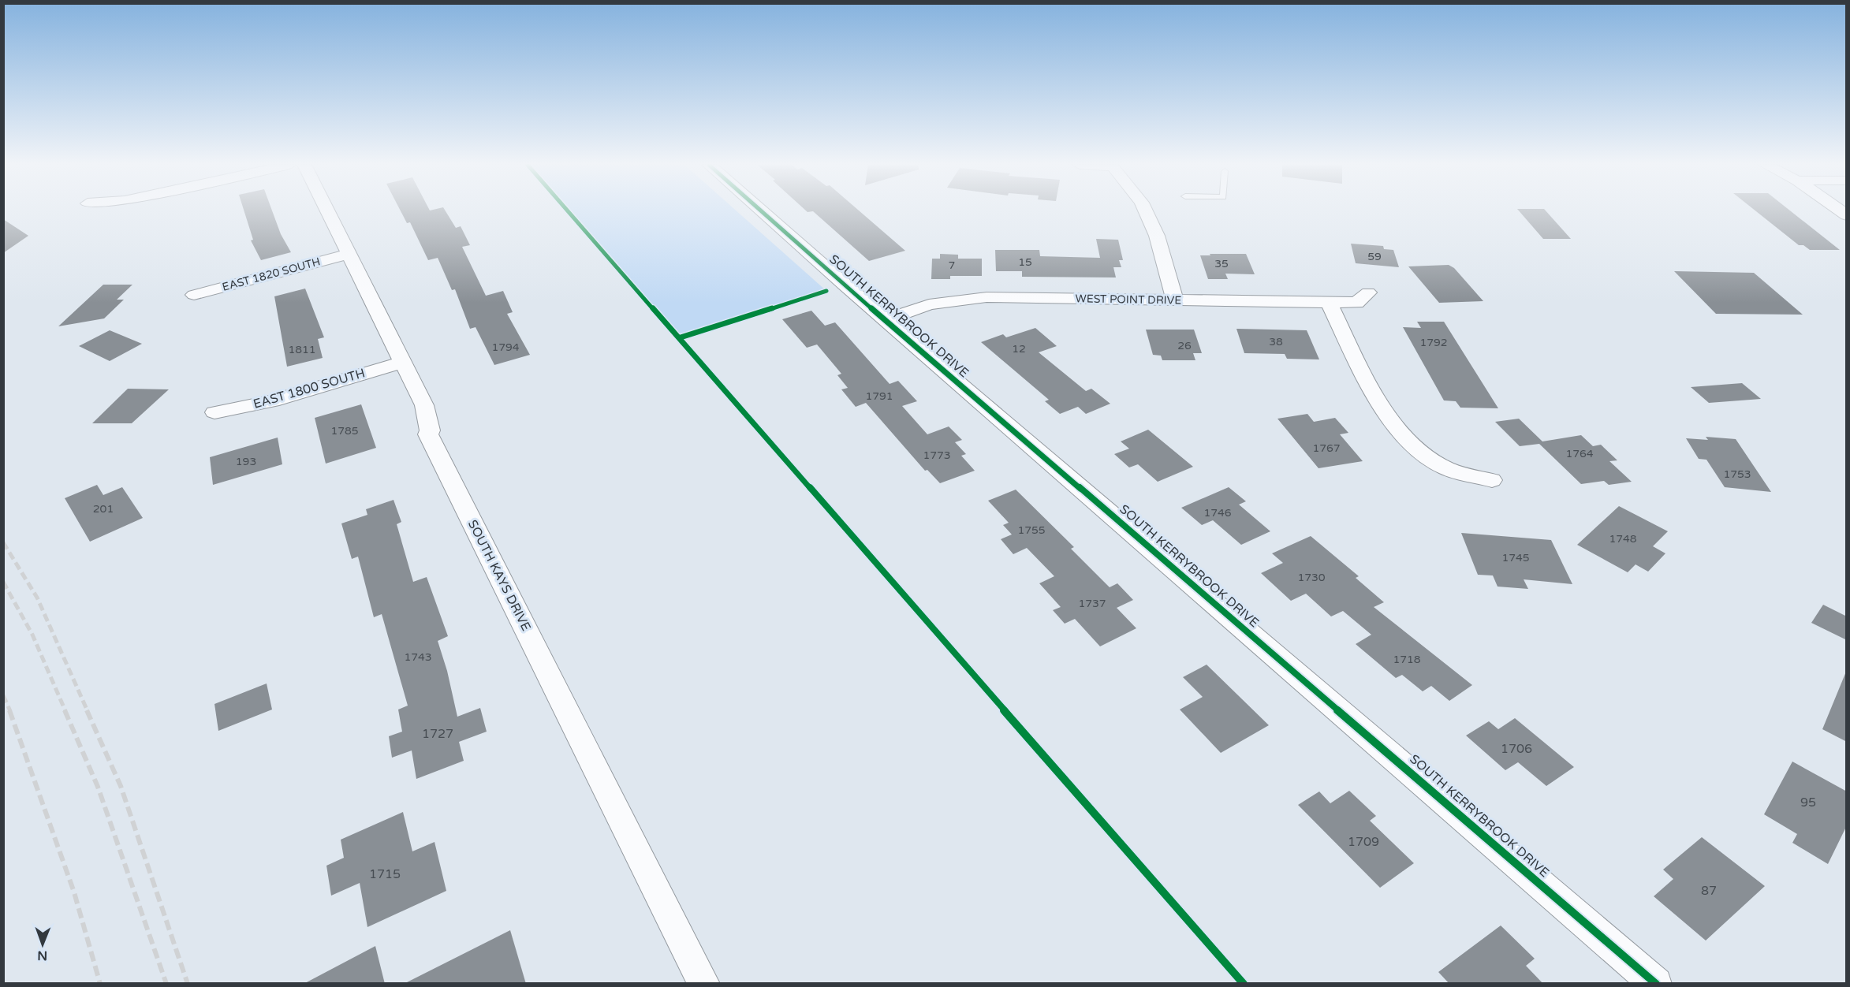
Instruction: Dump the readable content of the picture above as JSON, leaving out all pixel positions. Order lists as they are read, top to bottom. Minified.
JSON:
{"streets":{"street":["EAST 1820 SOUTH","WEST POINT DRIVE","SOUTH KERRYBROOK DRIVE","EAST 1800 SOUTH","SOUTH KAYS DRIVE"]},"crossings":[["EAST 1820 SOUTH","SOUTH KAYS DRIVE"],["WEST POINT DRIVE","SOUTH KERRYBROOK DRIVE"],["EAST 1800 SOUTH","SOUTH KAYS DRIVE"]],"house_numbers":["59","15","35","7","38","1792","26","1794","12","1811","1791","1785","1767","1764","1773","193","1753","201","1746","1755","1748","1745","1730","1737","1743","1718","1727","1706","95","1709","1715","87"],"north":"bottom"}
